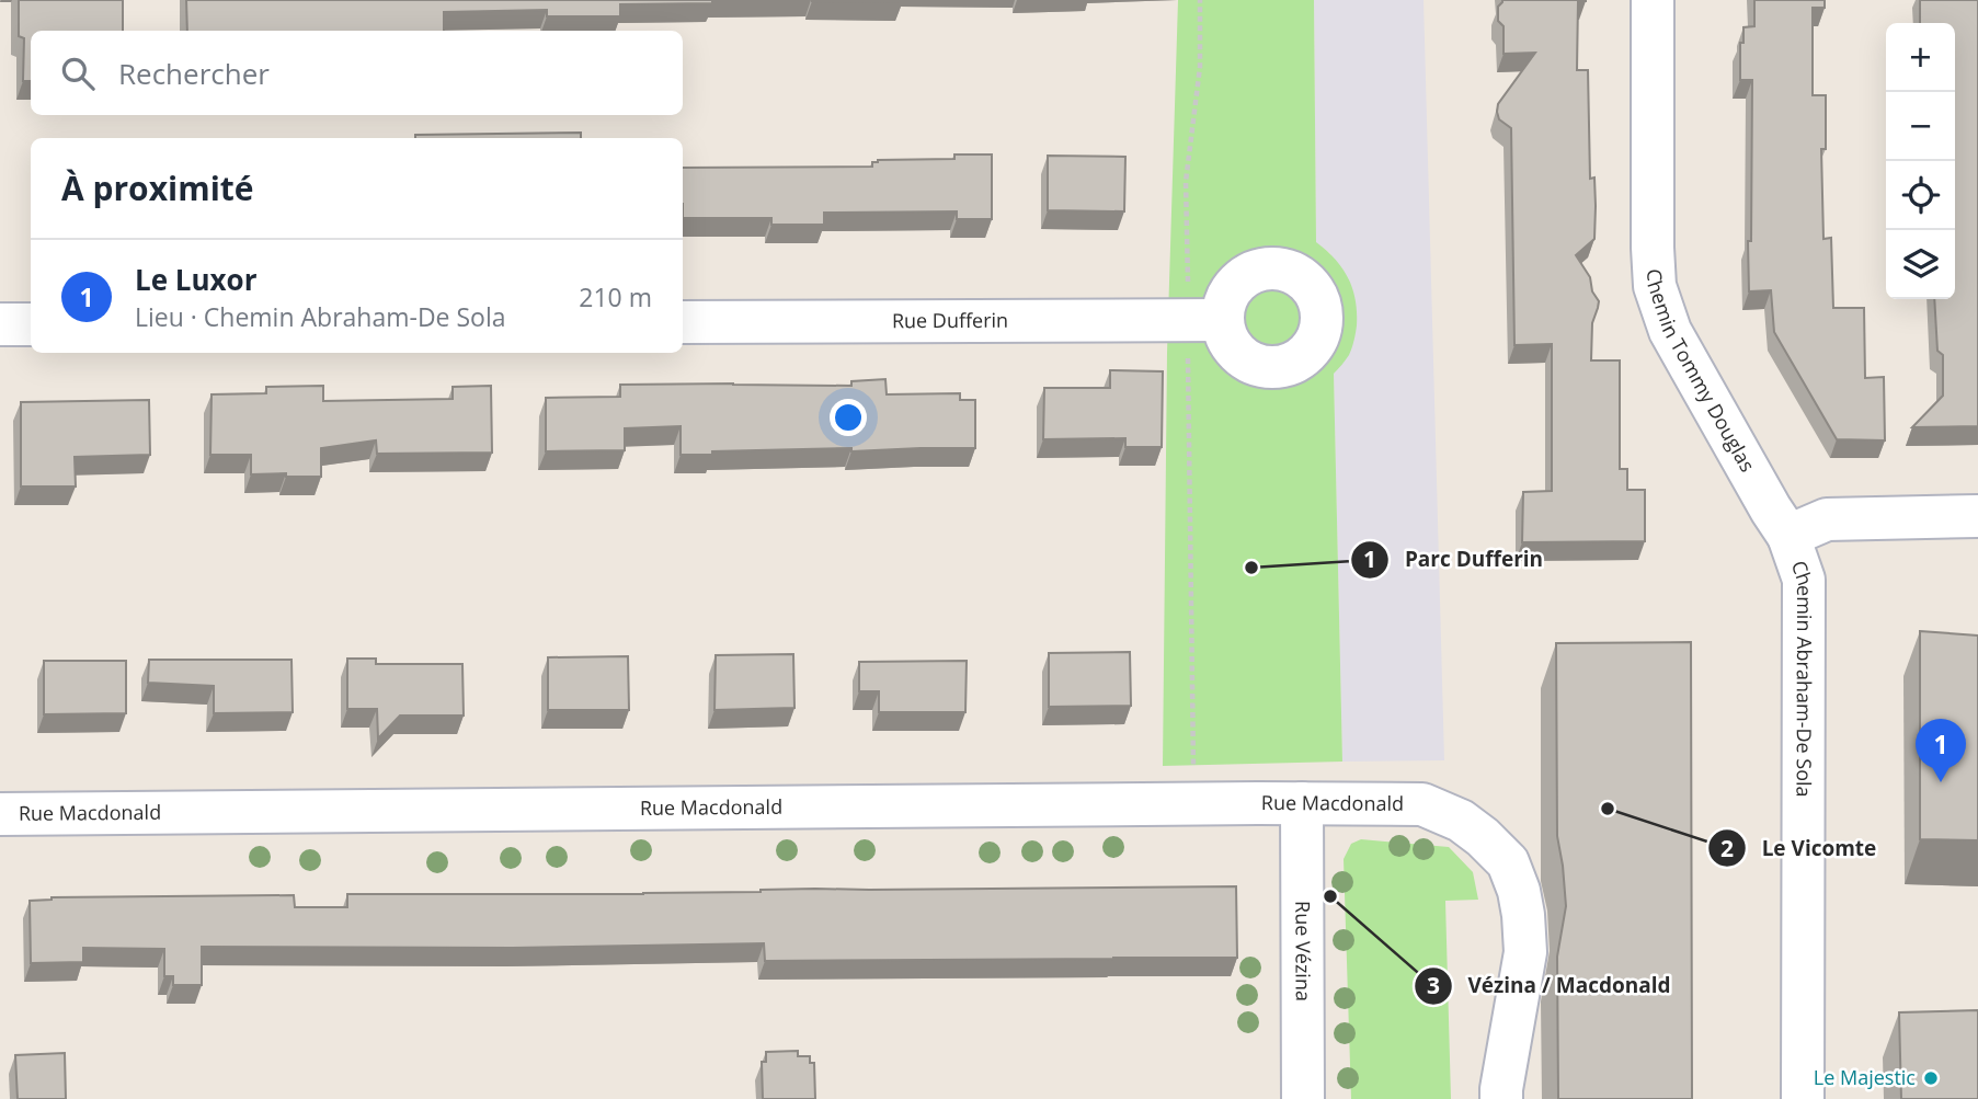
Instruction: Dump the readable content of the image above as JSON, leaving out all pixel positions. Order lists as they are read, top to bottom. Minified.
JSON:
{"streets":{"street":["Rue Dufferin","Chemin Tommy Douglas","Chemin Abraham-De Sola","Rue Macdonald","Rue Vézina"]},"crossings":[["Chemin Tommy Douglas","Chemin Abraham-De Sola"],["Rue Macdonald","Rue Vézina"]],"places":["Parc Dufferin","Le Vicomte","Vézina / Macdonald","Le Majestic"],"page":{"map_buttons":["+","−"],"search":"Rechercher","heading":"À proximité","list":[{"mark":"1","name":"Le Luxor","note":"Lieu · Chemin Abraham-De Sola","value":"210 m"}],"pins":"1"}}
